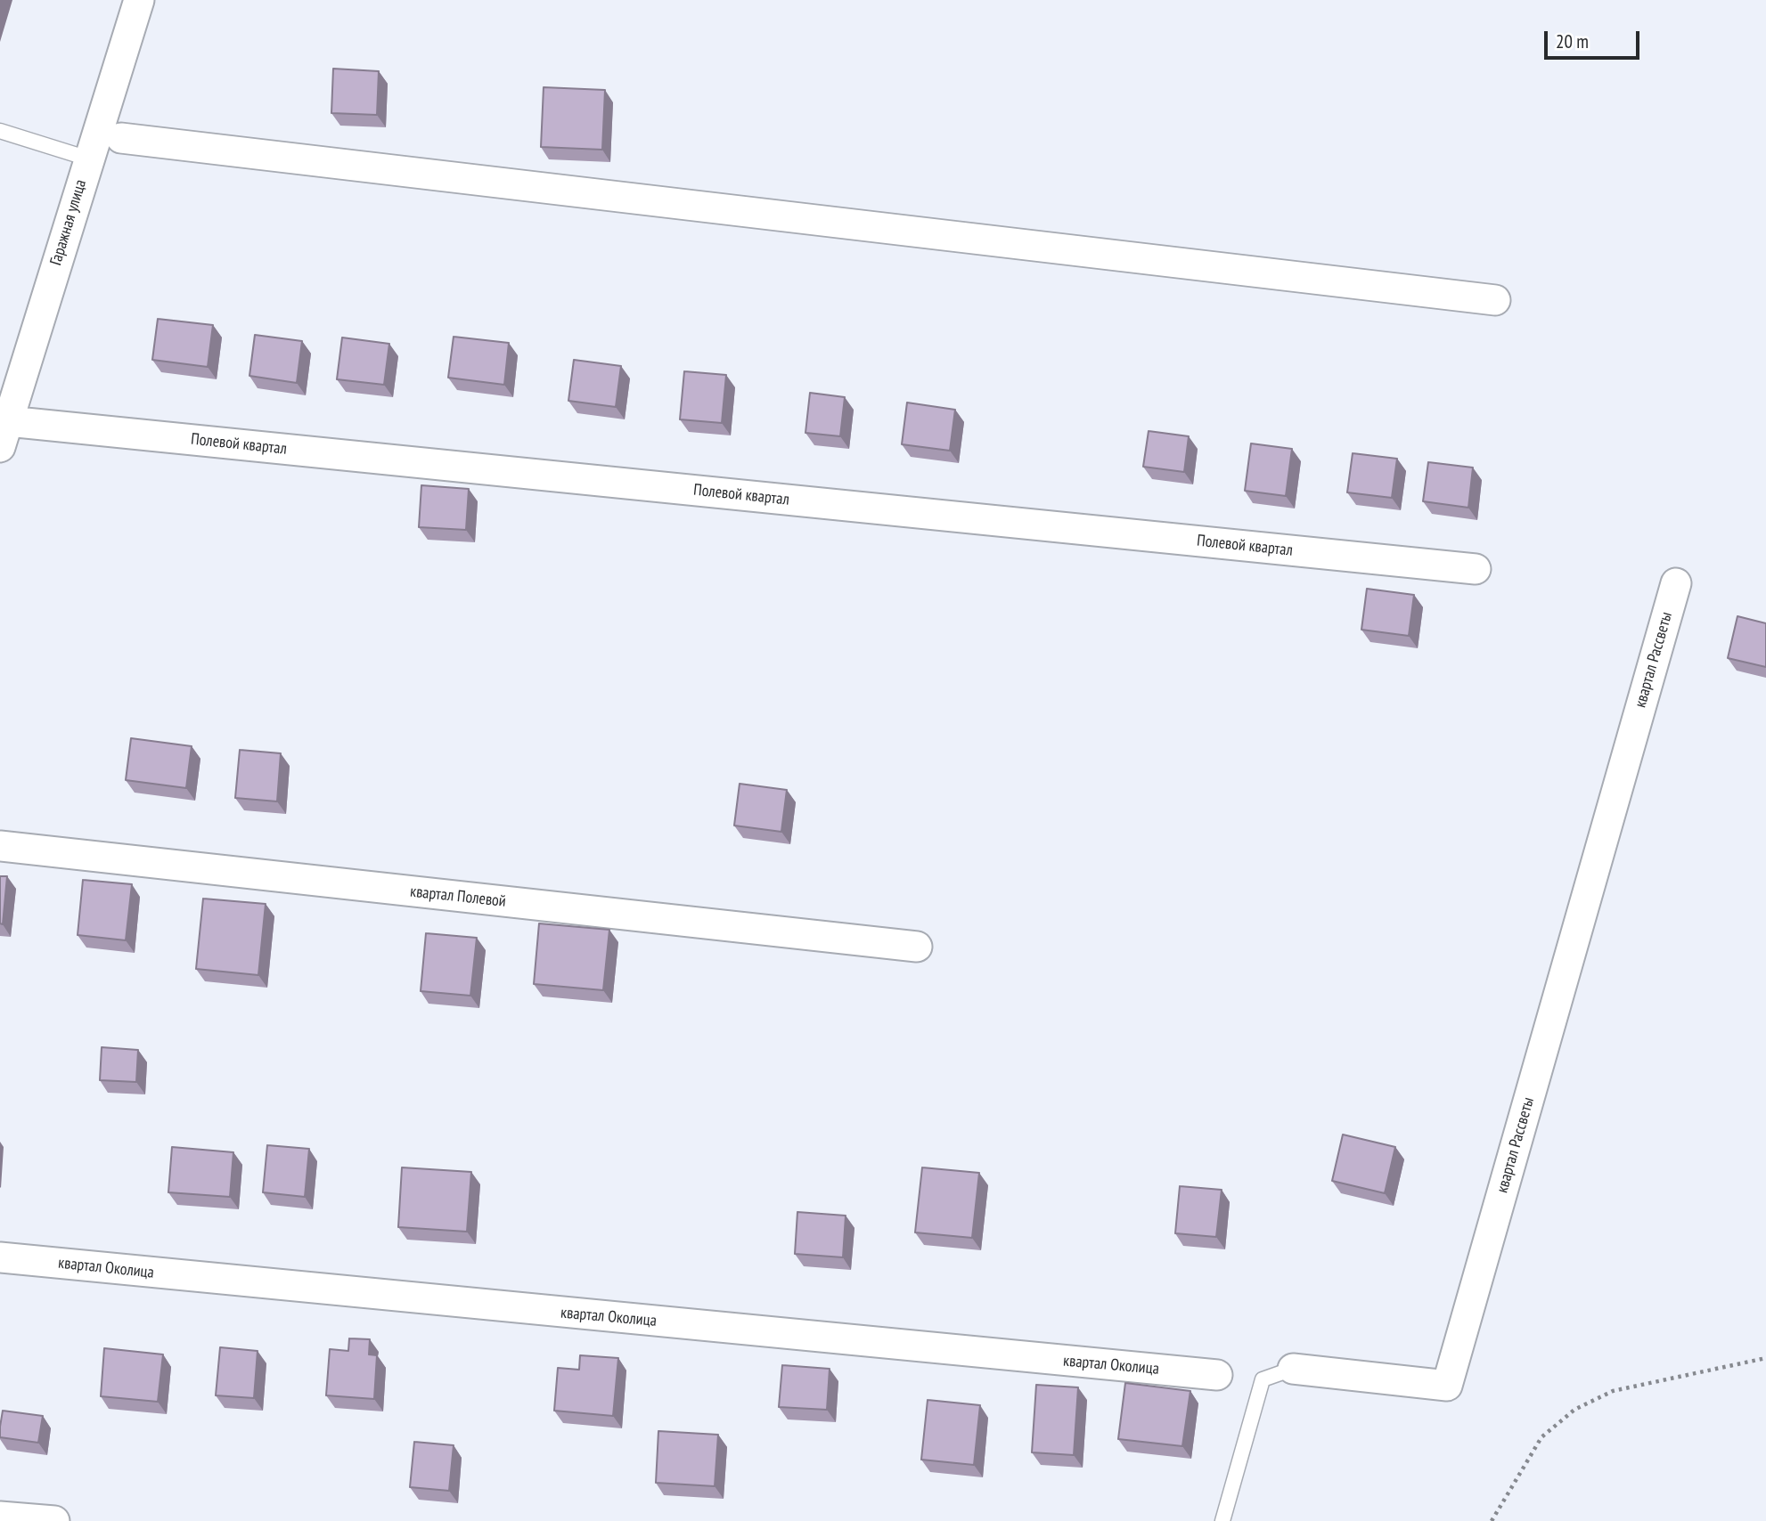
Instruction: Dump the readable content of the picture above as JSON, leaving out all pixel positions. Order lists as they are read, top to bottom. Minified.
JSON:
{"streets":{"street":["Гаражная улица","Полевой квартал","квартал Рассветы","квартал Полевой","квартал Околица"]},"crossings":[["Гаражная улица","Полевой квартал"]],"scale_bar":"20 m"}
